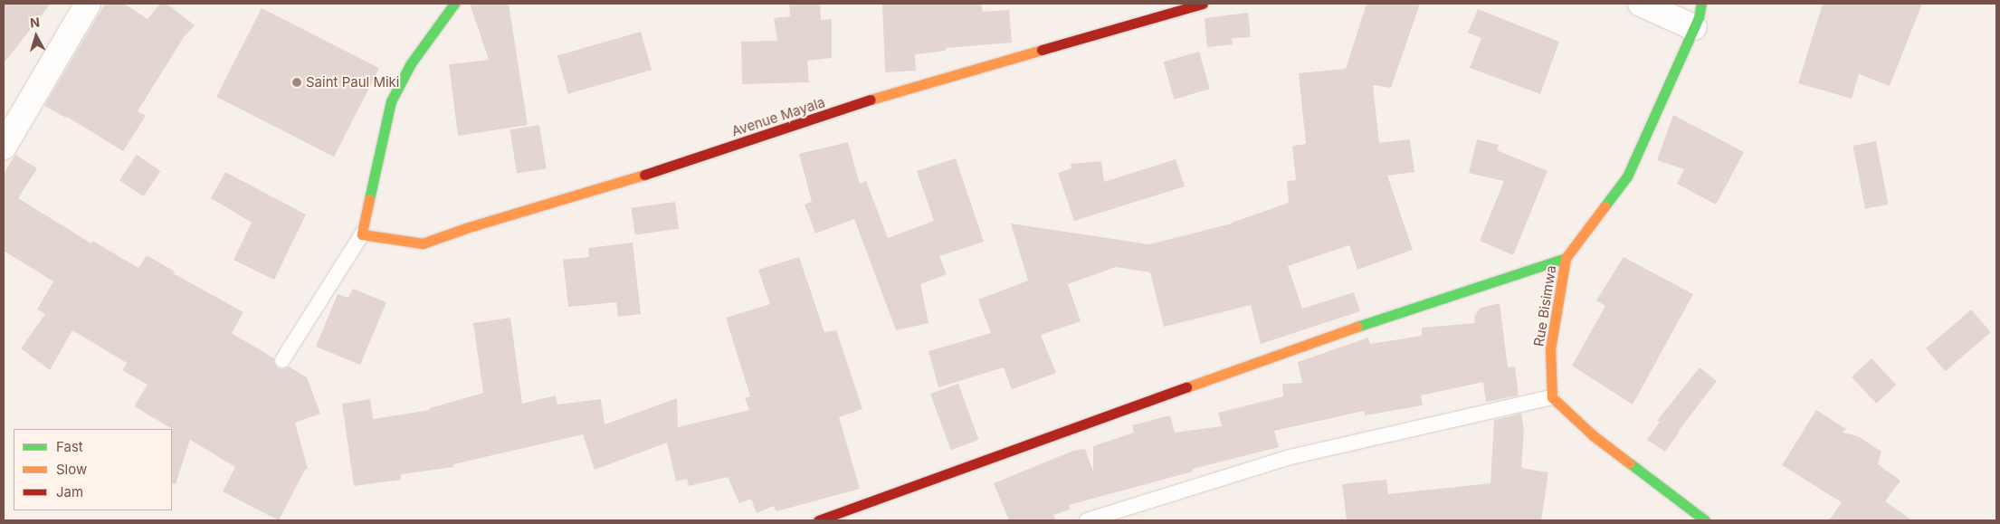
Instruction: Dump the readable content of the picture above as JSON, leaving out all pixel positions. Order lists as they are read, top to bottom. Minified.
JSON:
{"streets":{"street":["Avenue Mayala","Rue Bisimwa"]},"places":["Saint Paul Miki"],"legend":["Fast","Slow","Jam"],"north":"top"}
